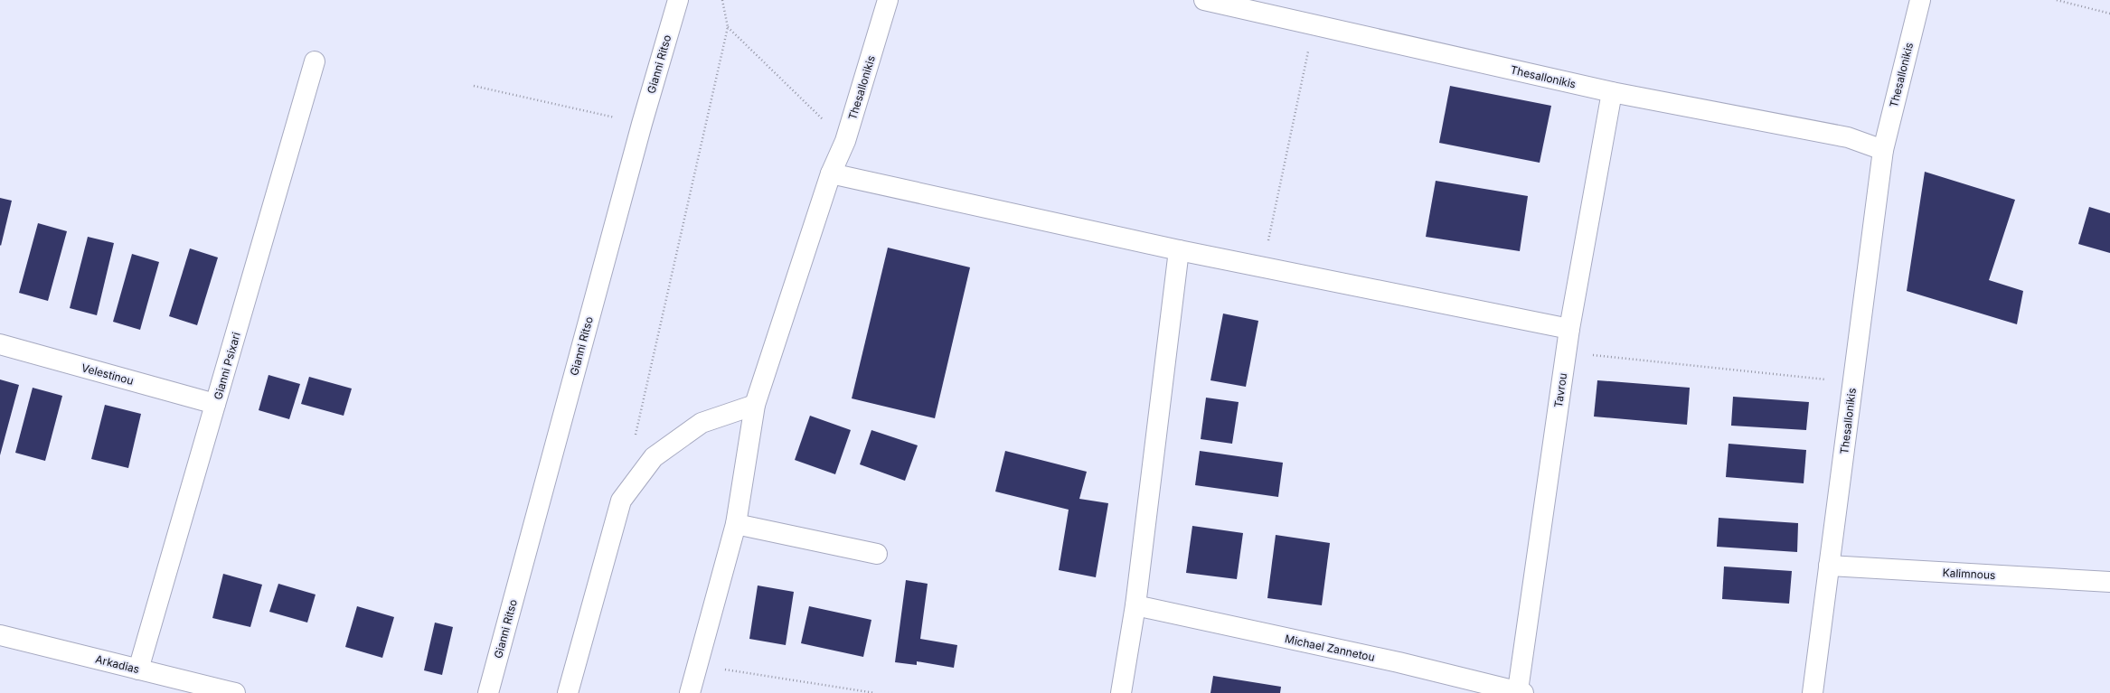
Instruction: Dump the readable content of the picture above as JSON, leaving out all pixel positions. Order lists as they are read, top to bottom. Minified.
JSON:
{"streets":{"street":["Gianni Ritso","Thesallonikis","Gianni Psixari","Velestinou","Tavrou","Kalimnous","Michael Zannetou","Arkadias"]},"crossings":[["Thesallonikis","Tavrou"],["Thesallonikis","Kalimnous"],["Gianni Psixari","Velestinou"],["Gianni Psixari","Arkadias"],["Tavrou","Michael Zannetou"]]}
